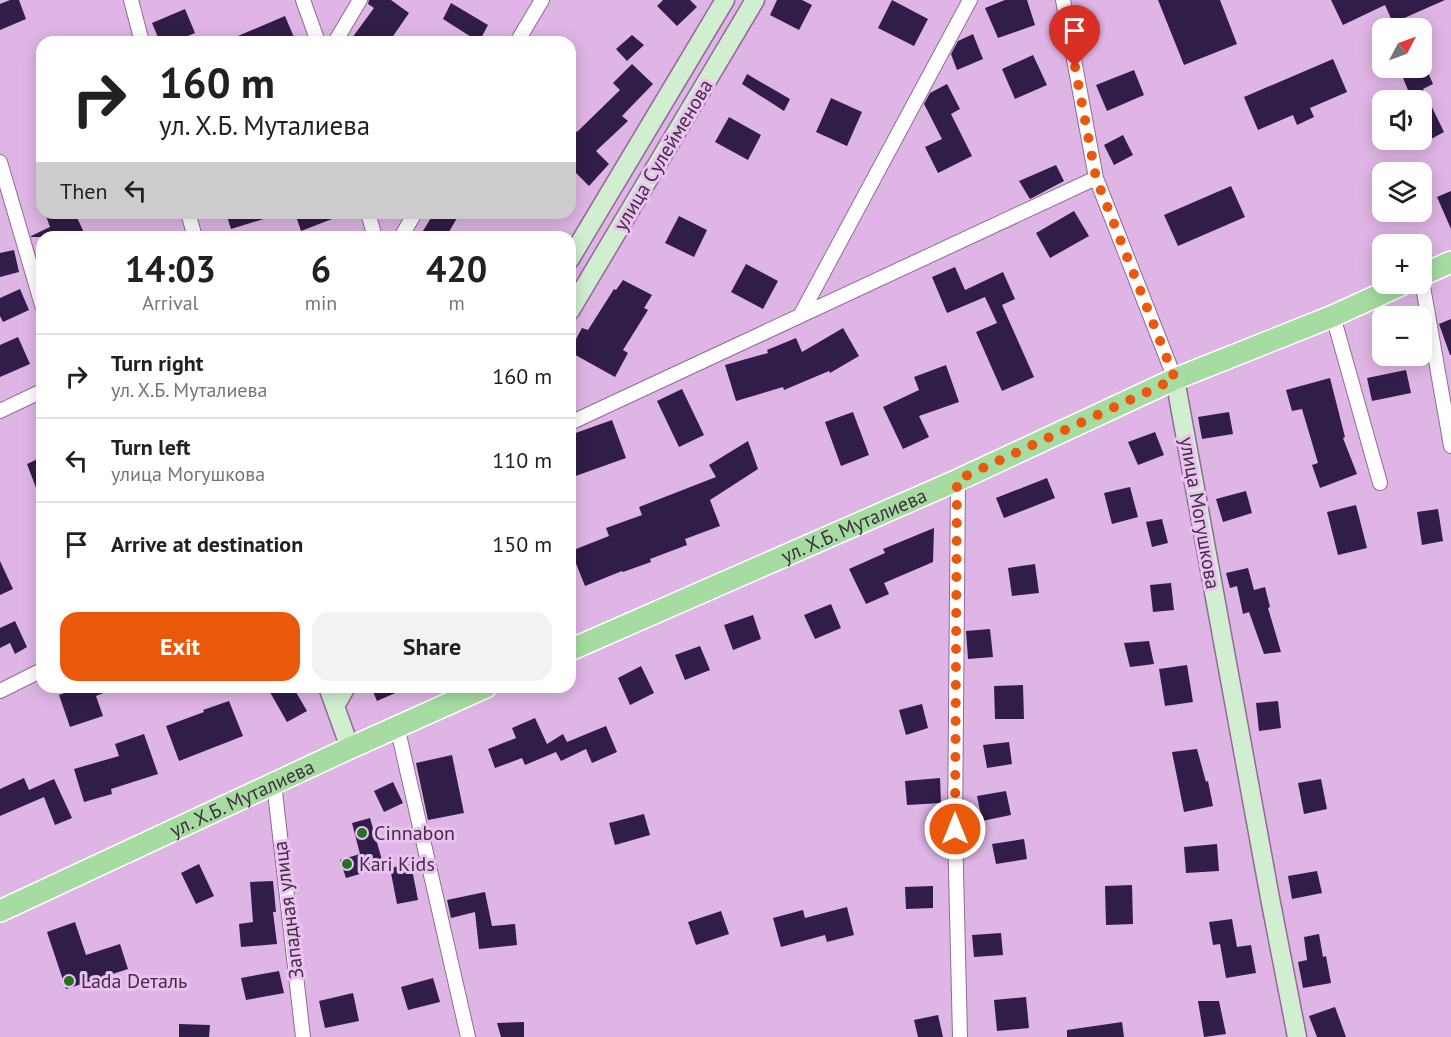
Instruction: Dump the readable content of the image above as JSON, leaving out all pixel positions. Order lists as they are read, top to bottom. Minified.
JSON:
{"streets":{"main road":["улица Сулейменова","улица Могушкова","ул. Х.Б. Муталиева"],"street":["Западная улица"]},"crossings":[["улица Могушкова","ул. Х.Б. Муталиева"],["ул. Х.Б. Муталиева","Западная улица"]],"places":["Cinnabon","Kari Kids","Lada Dеталь"],"north":"top right","page":{"map_buttons":["+","−"],"turn":["160 m","ул. Х.Б. Муталиева"],"then":"Then","eta":["14:03","Arrival","6","min","420","m"],"list":[{"name":"Turn right","note":"ул. Х.Б. Муталиева","value":"160 m"},{"name":"Turn left","note":"улица Могушкова","value":"110 m"},{"name":"Arrive at destination","value":"150 m"}],"buttons":["Exit","Share"]}}
